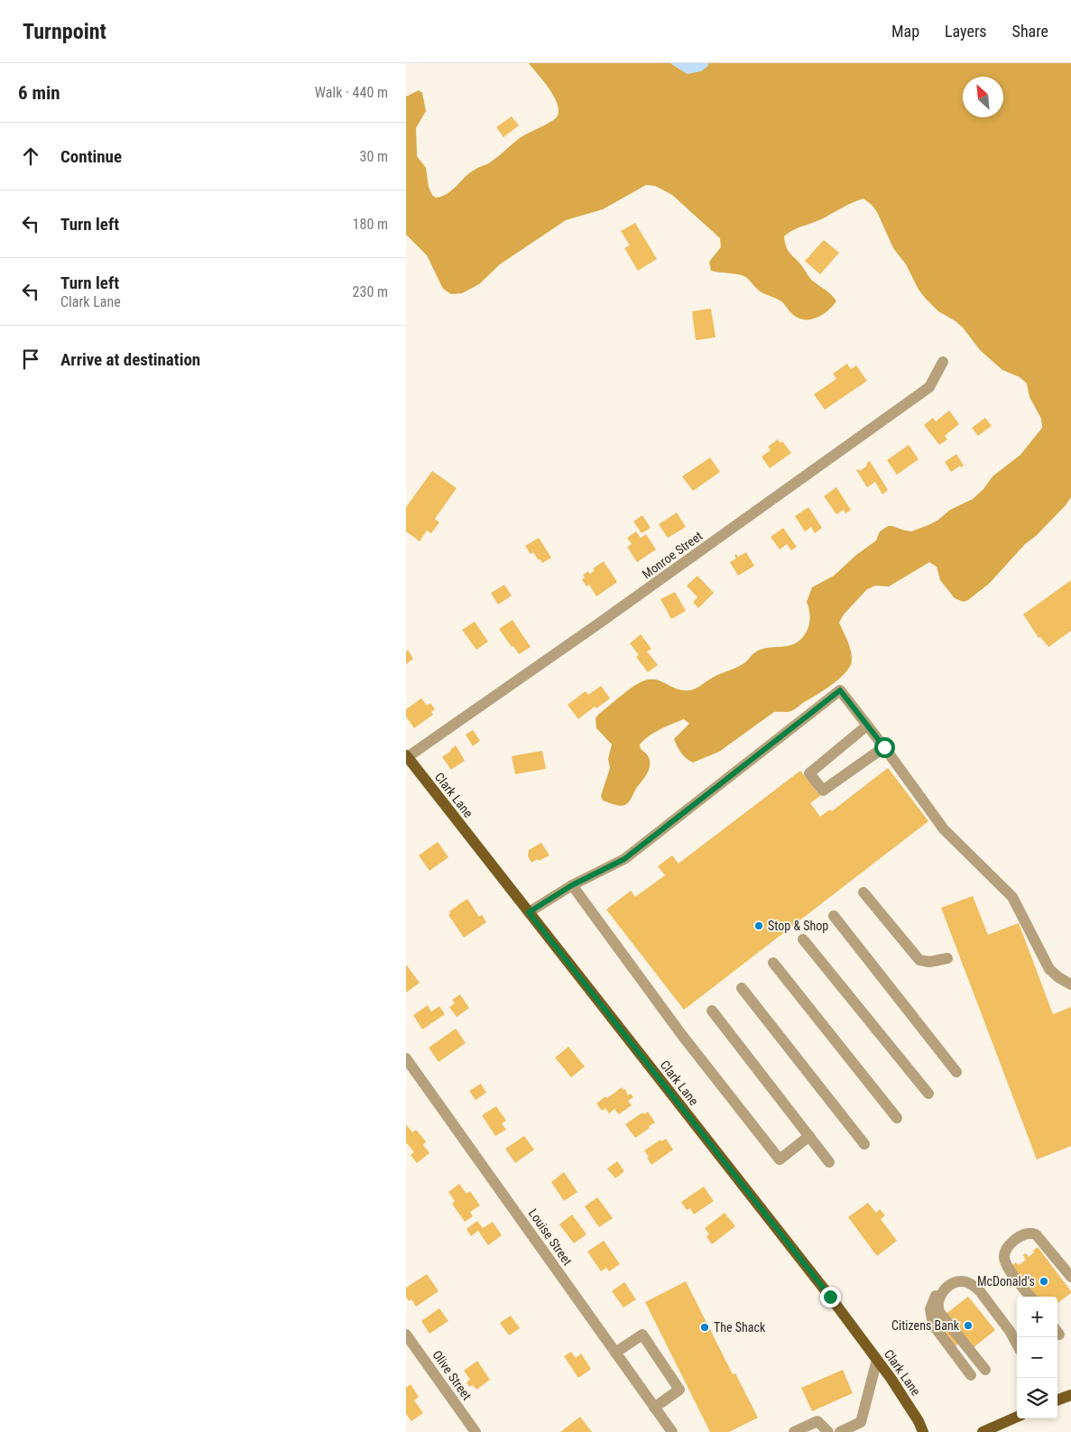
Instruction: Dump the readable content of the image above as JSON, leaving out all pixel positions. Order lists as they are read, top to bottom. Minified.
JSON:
{"streets":{"main road":["Clark Lane"],"street":["Monroe Street","Louise Street","Olive Street"]},"crossings":[["Monroe Street","Clark Lane"]],"places":["Stop & Shop","McDonald's","Citizens Bank","The Shack"],"north":"top left","page":{"header":"Turnpoint","nav":["Map","Layers","Share"],"heading":["6 min","Walk · 440 m"],"list":[["Continue","30 m"],["Turn left","180 m"],["Turn left","Clark Lane","230 m"],"Arrive at destination"],"map_buttons":["+","−"]}}
